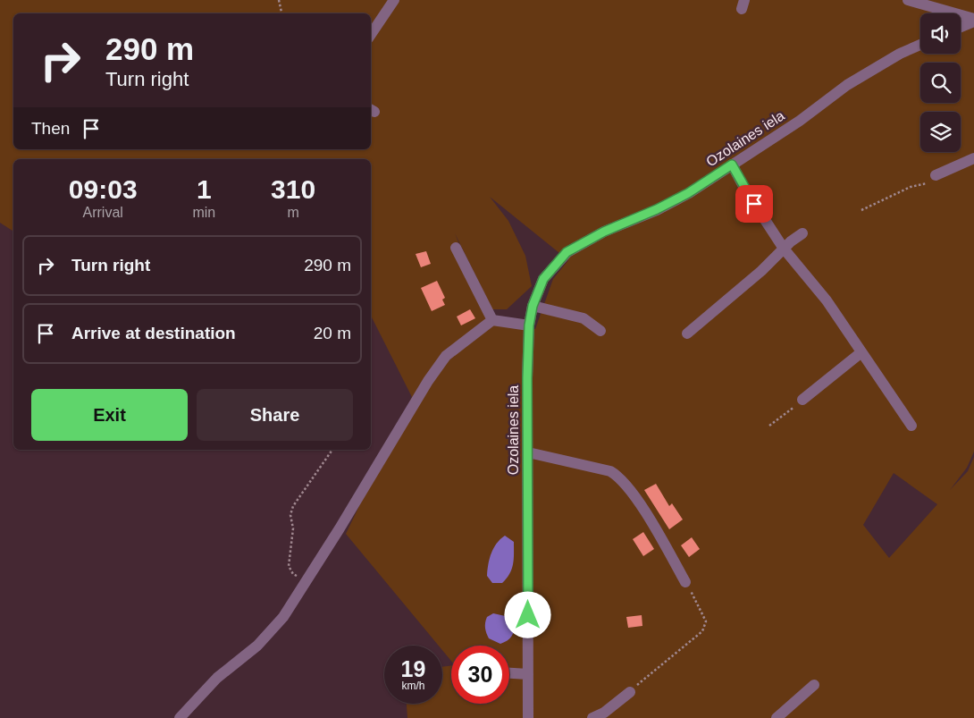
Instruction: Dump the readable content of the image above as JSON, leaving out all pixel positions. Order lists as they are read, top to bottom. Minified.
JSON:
{"streets":{"street":["Ozolaines iela"]},"page":{"turn":["290 m","Turn right"],"then":"Then","eta":["09:03","Arrival","1","min","310","m"],"list":[{"name":"Turn right","value":"290 m"},{"name":"Arrive at destination","value":"20 m"}],"buttons":["Exit","Share"],"speed":"19 km/h","limit":"30"}}
